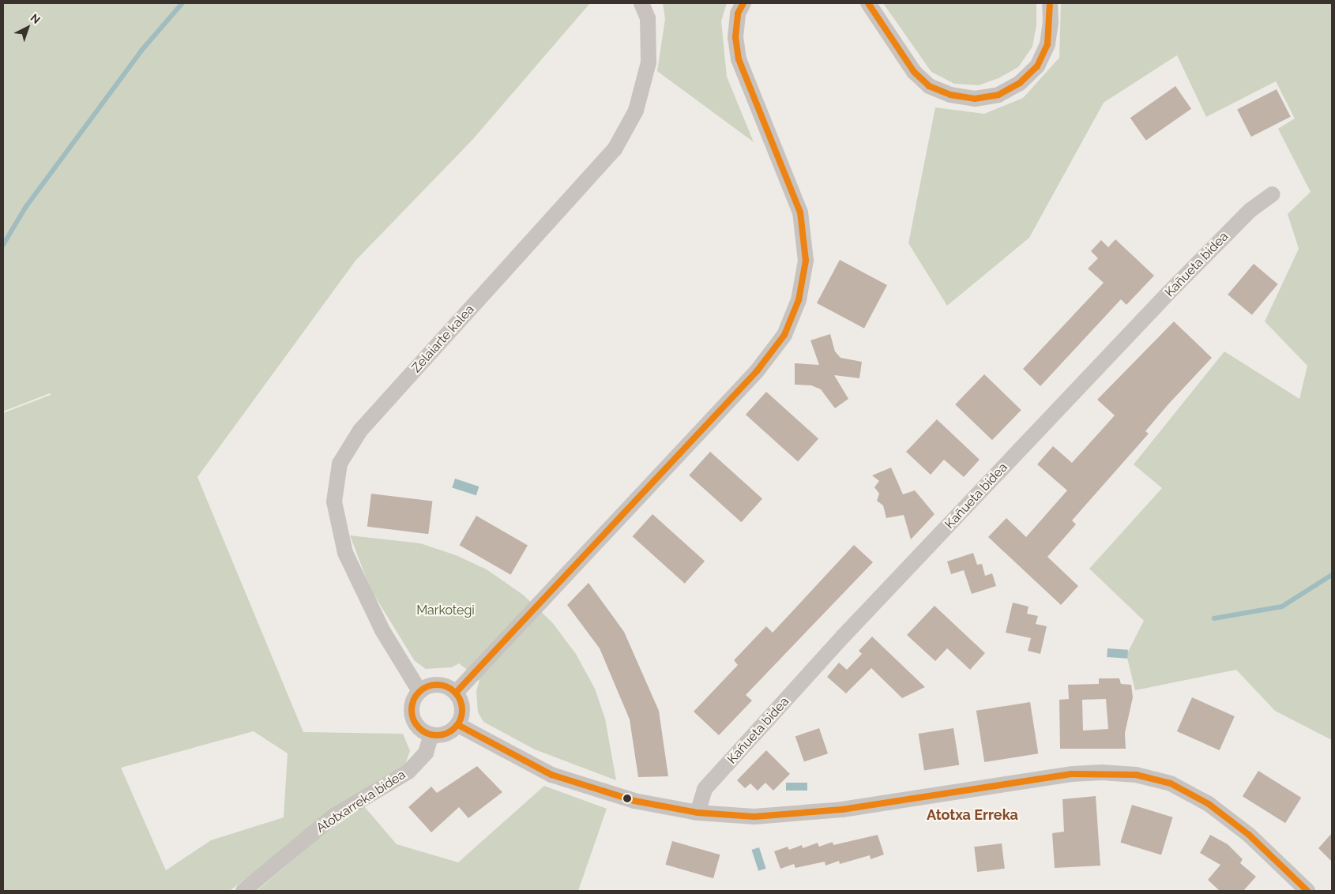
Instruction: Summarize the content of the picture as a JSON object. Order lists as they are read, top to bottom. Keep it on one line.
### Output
{"streets":{"street":["Kañueta bidea","Zelaiarte kalea","Atotxarreka bidea"]},"crossings":[["Zelaiarte kalea","Atotxarreka bidea"]],"districts":["Atotxa Erreka"],"parks":["Markotegi"],"north":"top right"}
